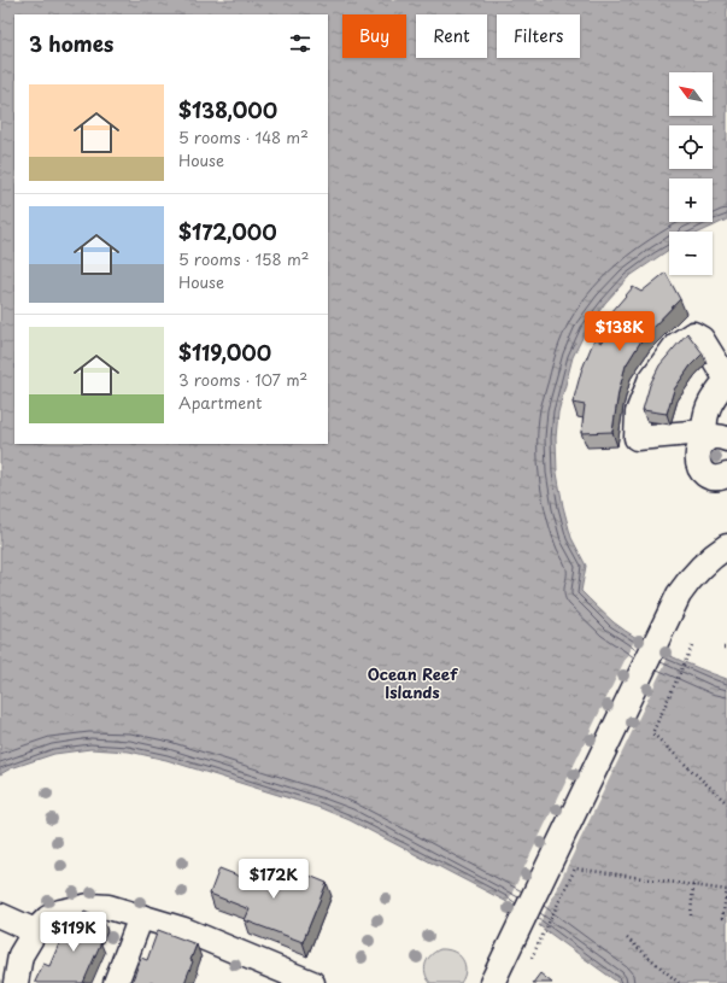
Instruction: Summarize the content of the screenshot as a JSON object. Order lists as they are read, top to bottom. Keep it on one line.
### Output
{"districts":["Ocean Reef Islands"],"north":"top left","page":{"chip":["Buy","Rent","Filters"],"heading":"3 homes","map_buttons":["+","−"],"list":[{"name":"$138,000","note":"5 rooms · 148 m² · House"},{"name":"$172,000","note":"5 rooms · 158 m² · House"},{"name":"$119,000","note":"3 rooms · 107 m² · Apartment"}],"price":["$138K","$172K","$119K"]}}
